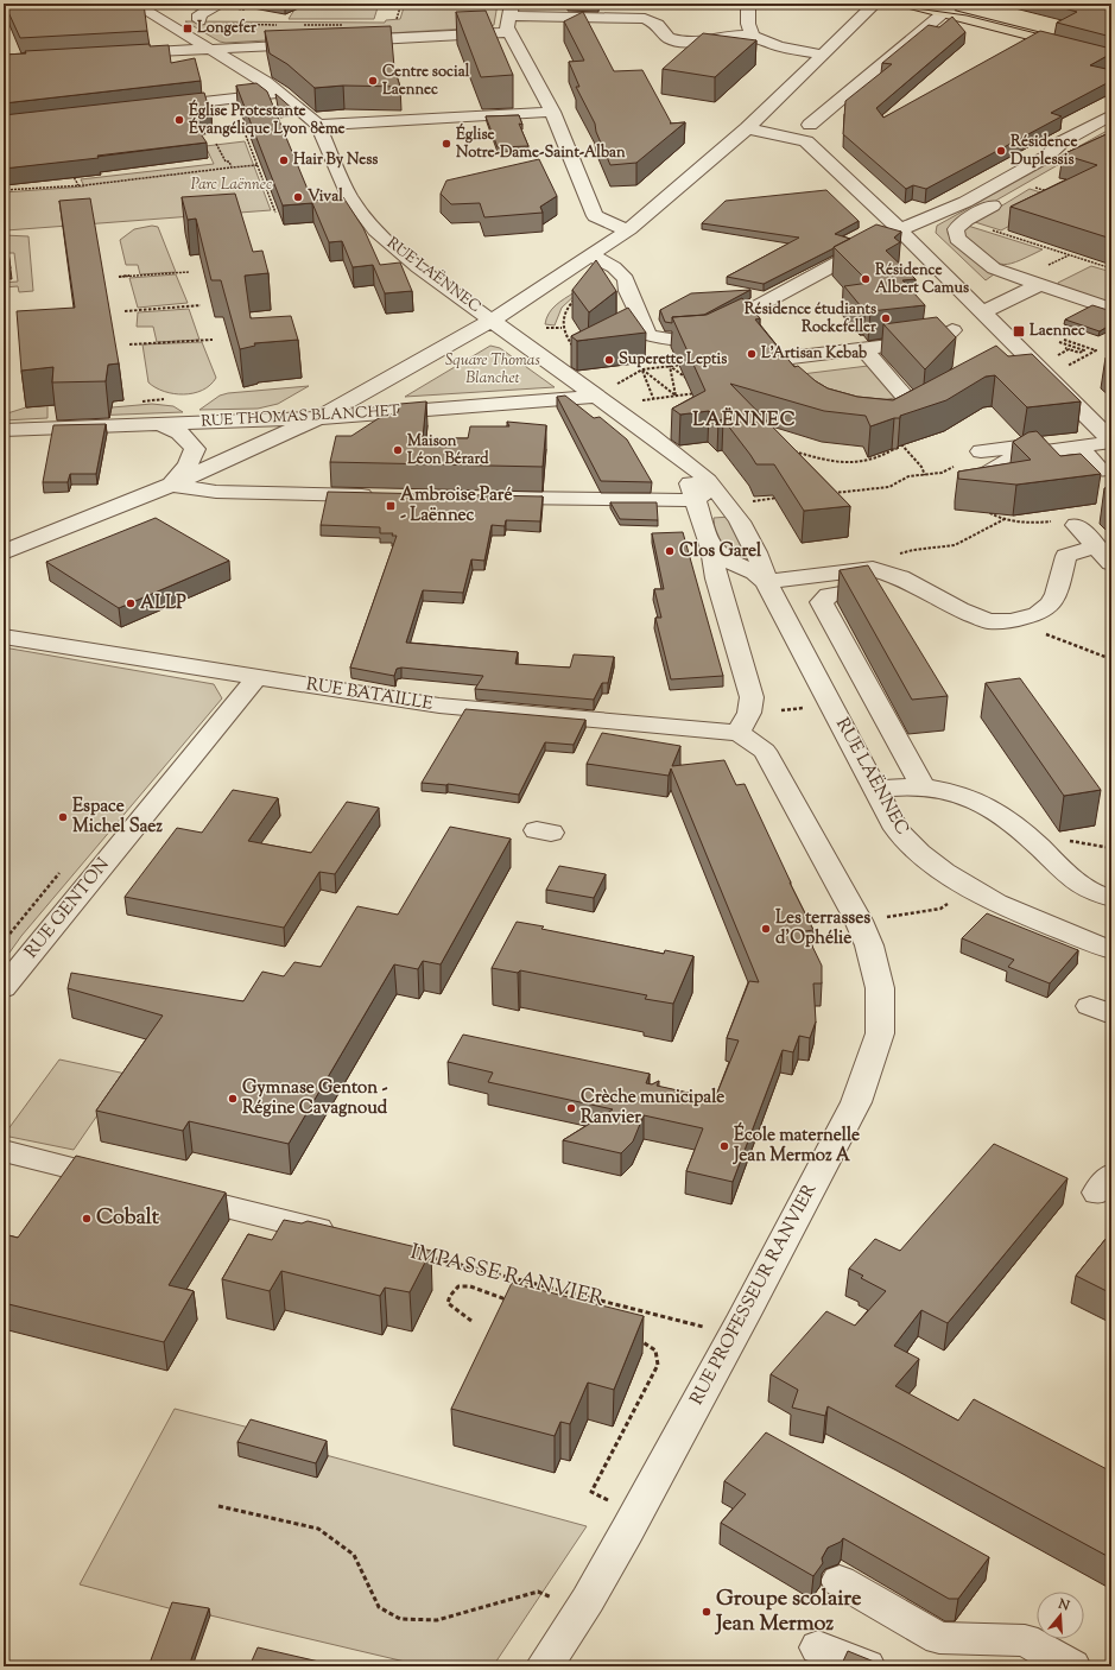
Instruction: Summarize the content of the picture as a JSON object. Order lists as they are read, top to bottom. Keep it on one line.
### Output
{"streets":{"street":["RUE LAËNNEC","RUE THOMAS BLANCHET","RUE BATAILLE","RUE GENTON","RUE PROFESSEUR RANVIER"],"path":["IMPASSE RANVIER"]},"crossings":[["RUE LAËNNEC","RUE THOMAS BLANCHET"],["RUE BATAILLE","RUE GENTON"],["RUE BATAILLE","RUE PROFESSEUR RANVIER"]],"districts":["LAËNNEC"],"parks":["Parc Laënnec","Square Thomas Blanchet"],"places":{"transit":["Longefer","Laennec","Ambroise Paré - Laënnec"],"other":["Centre social Laennec","Église Protestante Évangélique Lyon 8ème","Église Notre-Dame-Saint-Alban","Résidence Duplessis","Hair By Ness","Vival","Résidence Albert Camus","Résidence étudiants Rockefeller","L'Artisan Kebab","Superette Leptis","Maison Léon Bérard","Clos Garel","ALLP","Espace Michel Saez","Les terrasses d'Ophélie","Gymnase Genton - Régine Cavagnoud","Crèche municipale Ranvier","École maternelle Jean Mermoz A","Cobalt","Groupe scolaire Jean Mermoz"]},"north":"top"}
